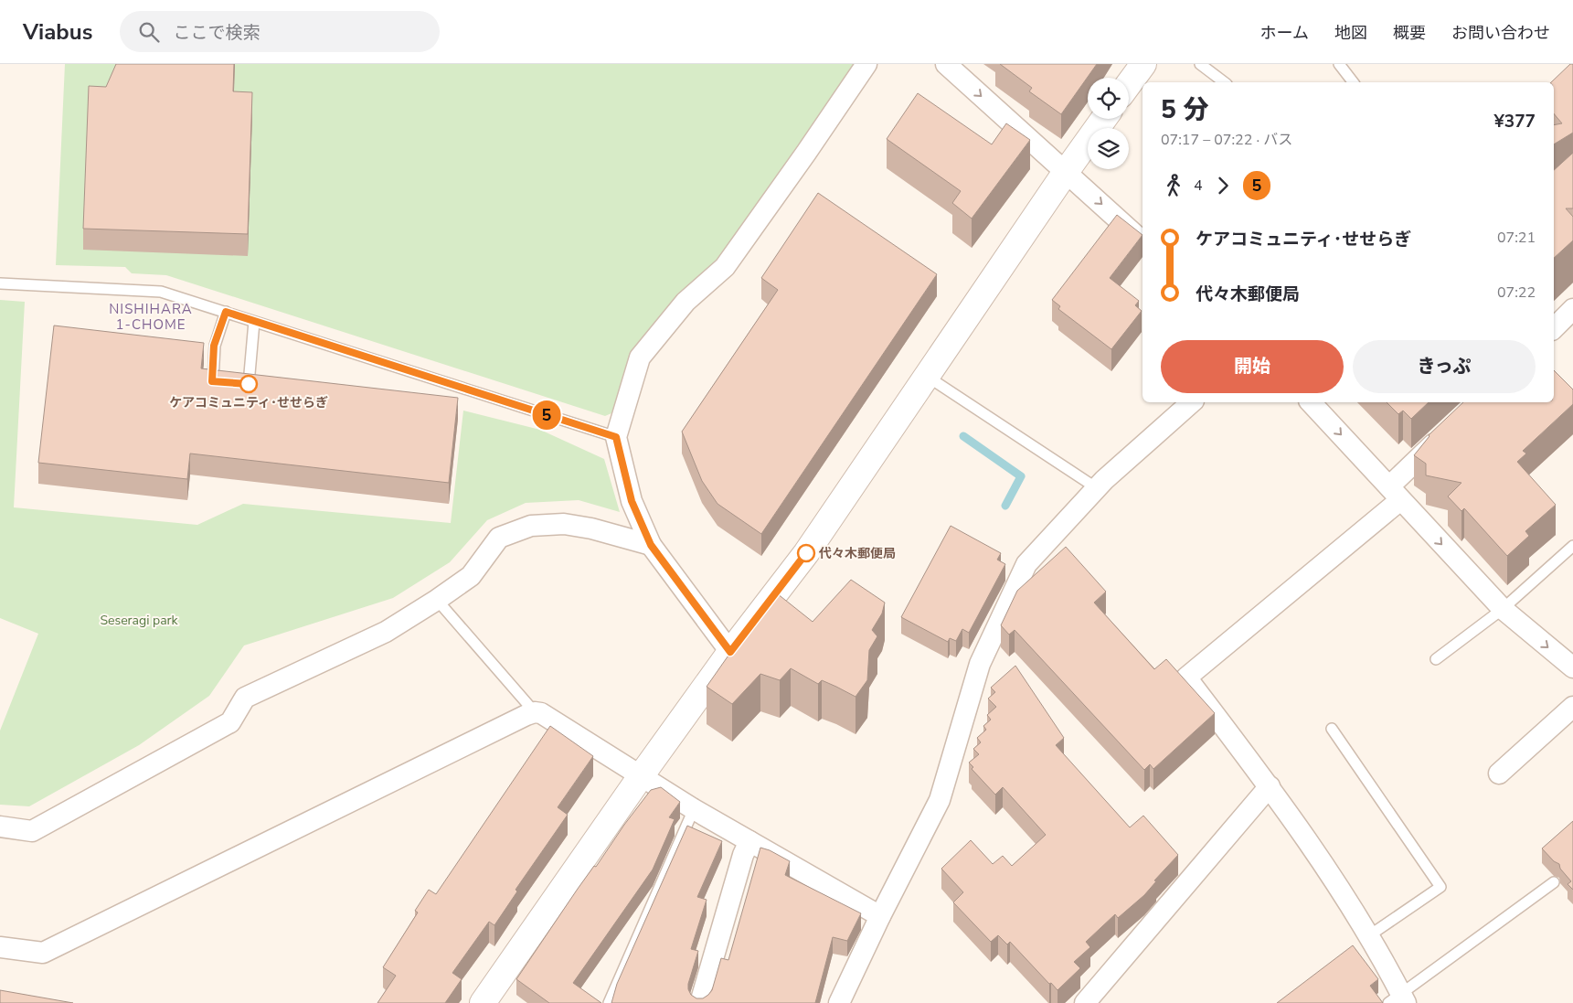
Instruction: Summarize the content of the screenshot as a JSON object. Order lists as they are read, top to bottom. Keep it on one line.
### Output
{"districts":["NISHIHARA 1-CHOME"],"parks":["Seseragi park"],"places":["ケアコミュニティ･せせらぎ","代々木郵便局"],"lines":["bus line 5"],"page":{"header":"Viabus","search":"ここで検索","nav":["ホーム","地図","概要","お問い合わせ"],"on_map":"5","heading":["5 分","07:17 – 07:22 · バス","¥377"],"legs":["4","5"],"list":[{"name":"ケアコミュニティ･せせらぎ","value":"07:21"},{"name":"代々木郵便局","value":"07:22"}],"buttons":["開始","きっぷ"]}}
